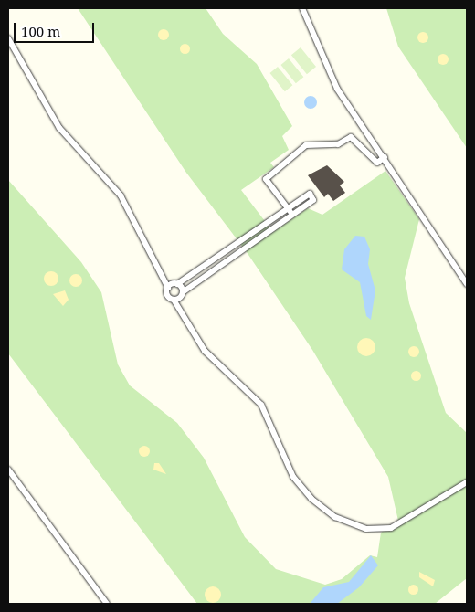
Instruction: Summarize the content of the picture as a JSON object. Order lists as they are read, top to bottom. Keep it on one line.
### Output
{"scale_bar":"100 m"}
